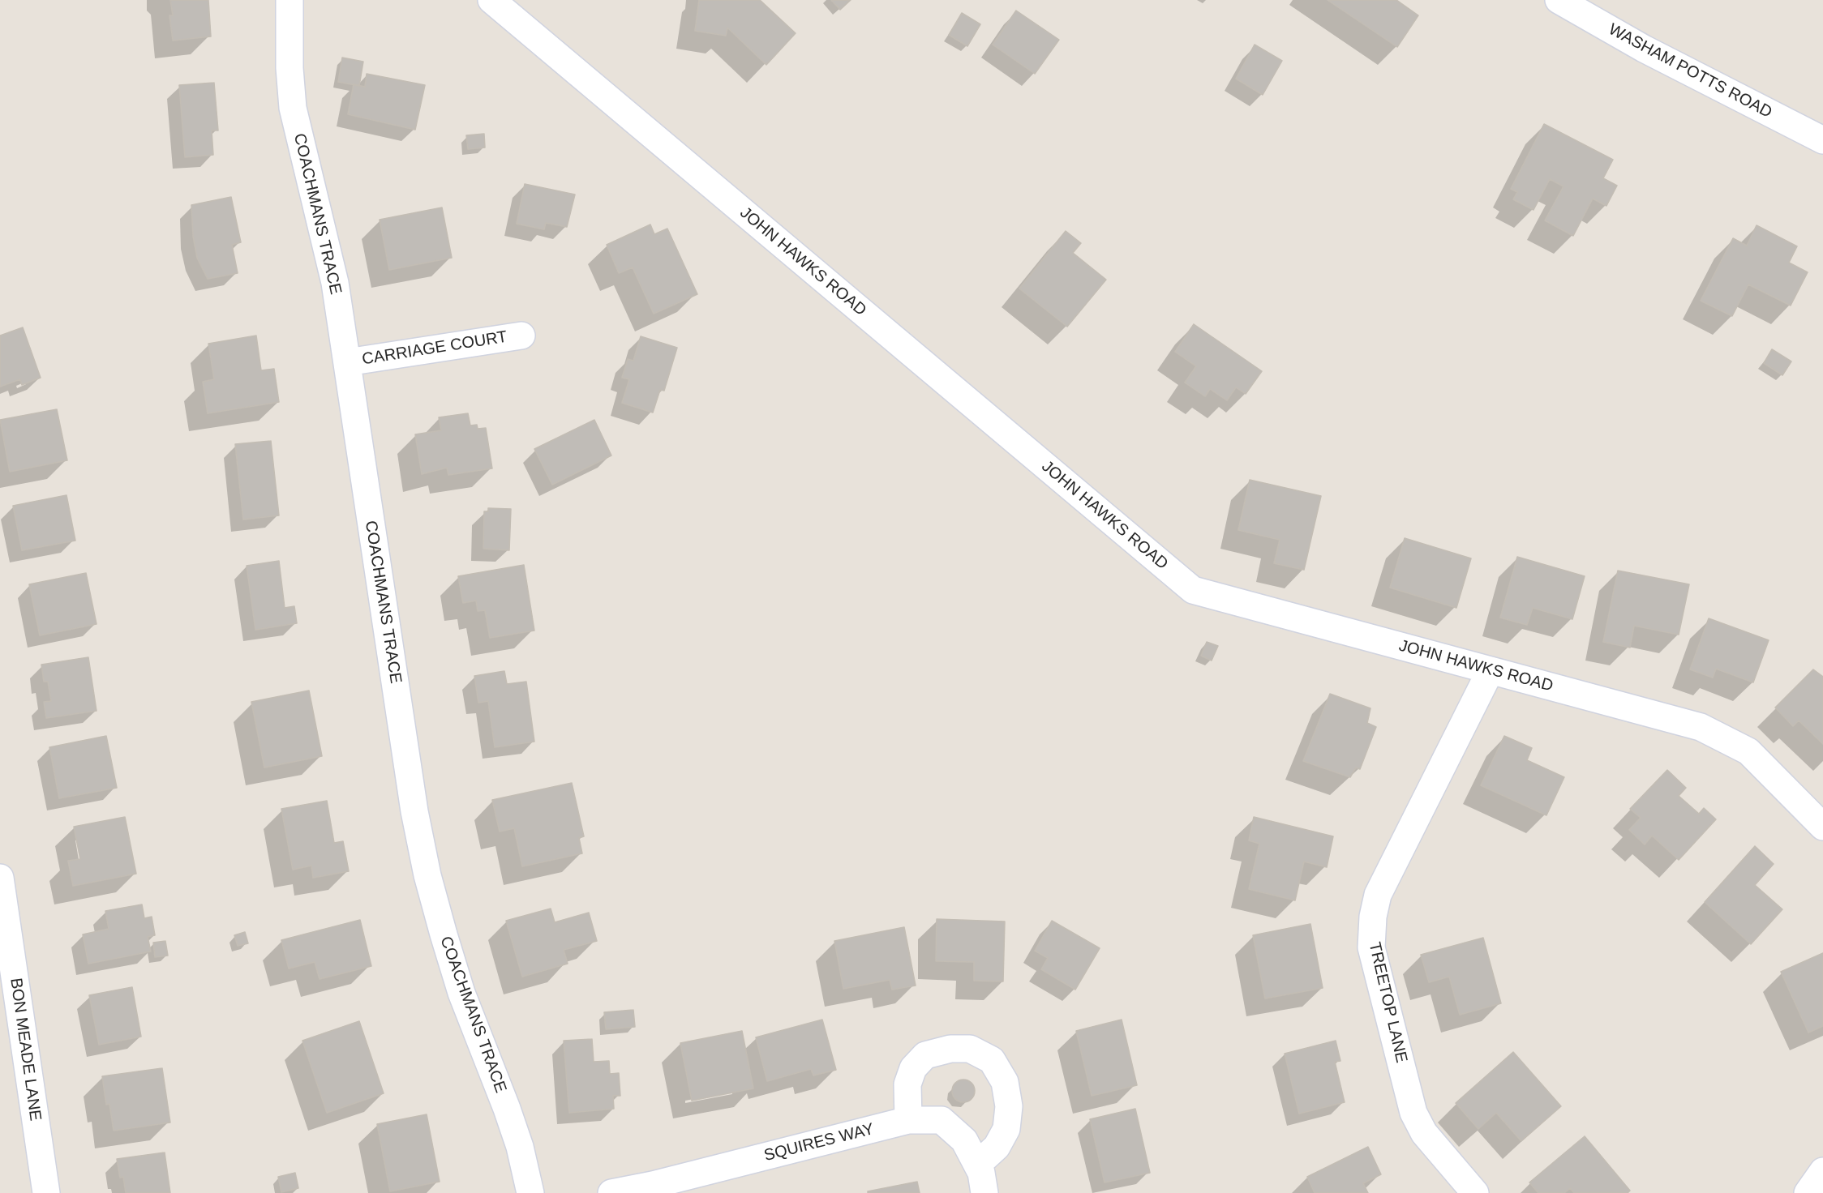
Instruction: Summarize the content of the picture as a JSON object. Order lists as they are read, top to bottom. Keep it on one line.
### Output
{"streets":{"street":["WASHAM POTTS ROAD","COACHMANS TRACE","JOHN HAWKS ROAD","CARRIAGE COURT","TREETOP LANE","BON MEADE LANE","SQUIRES WAY"]},"crossings":[["COACHMANS TRACE","CARRIAGE COURT"],["JOHN HAWKS ROAD","TREETOP LANE"]]}
